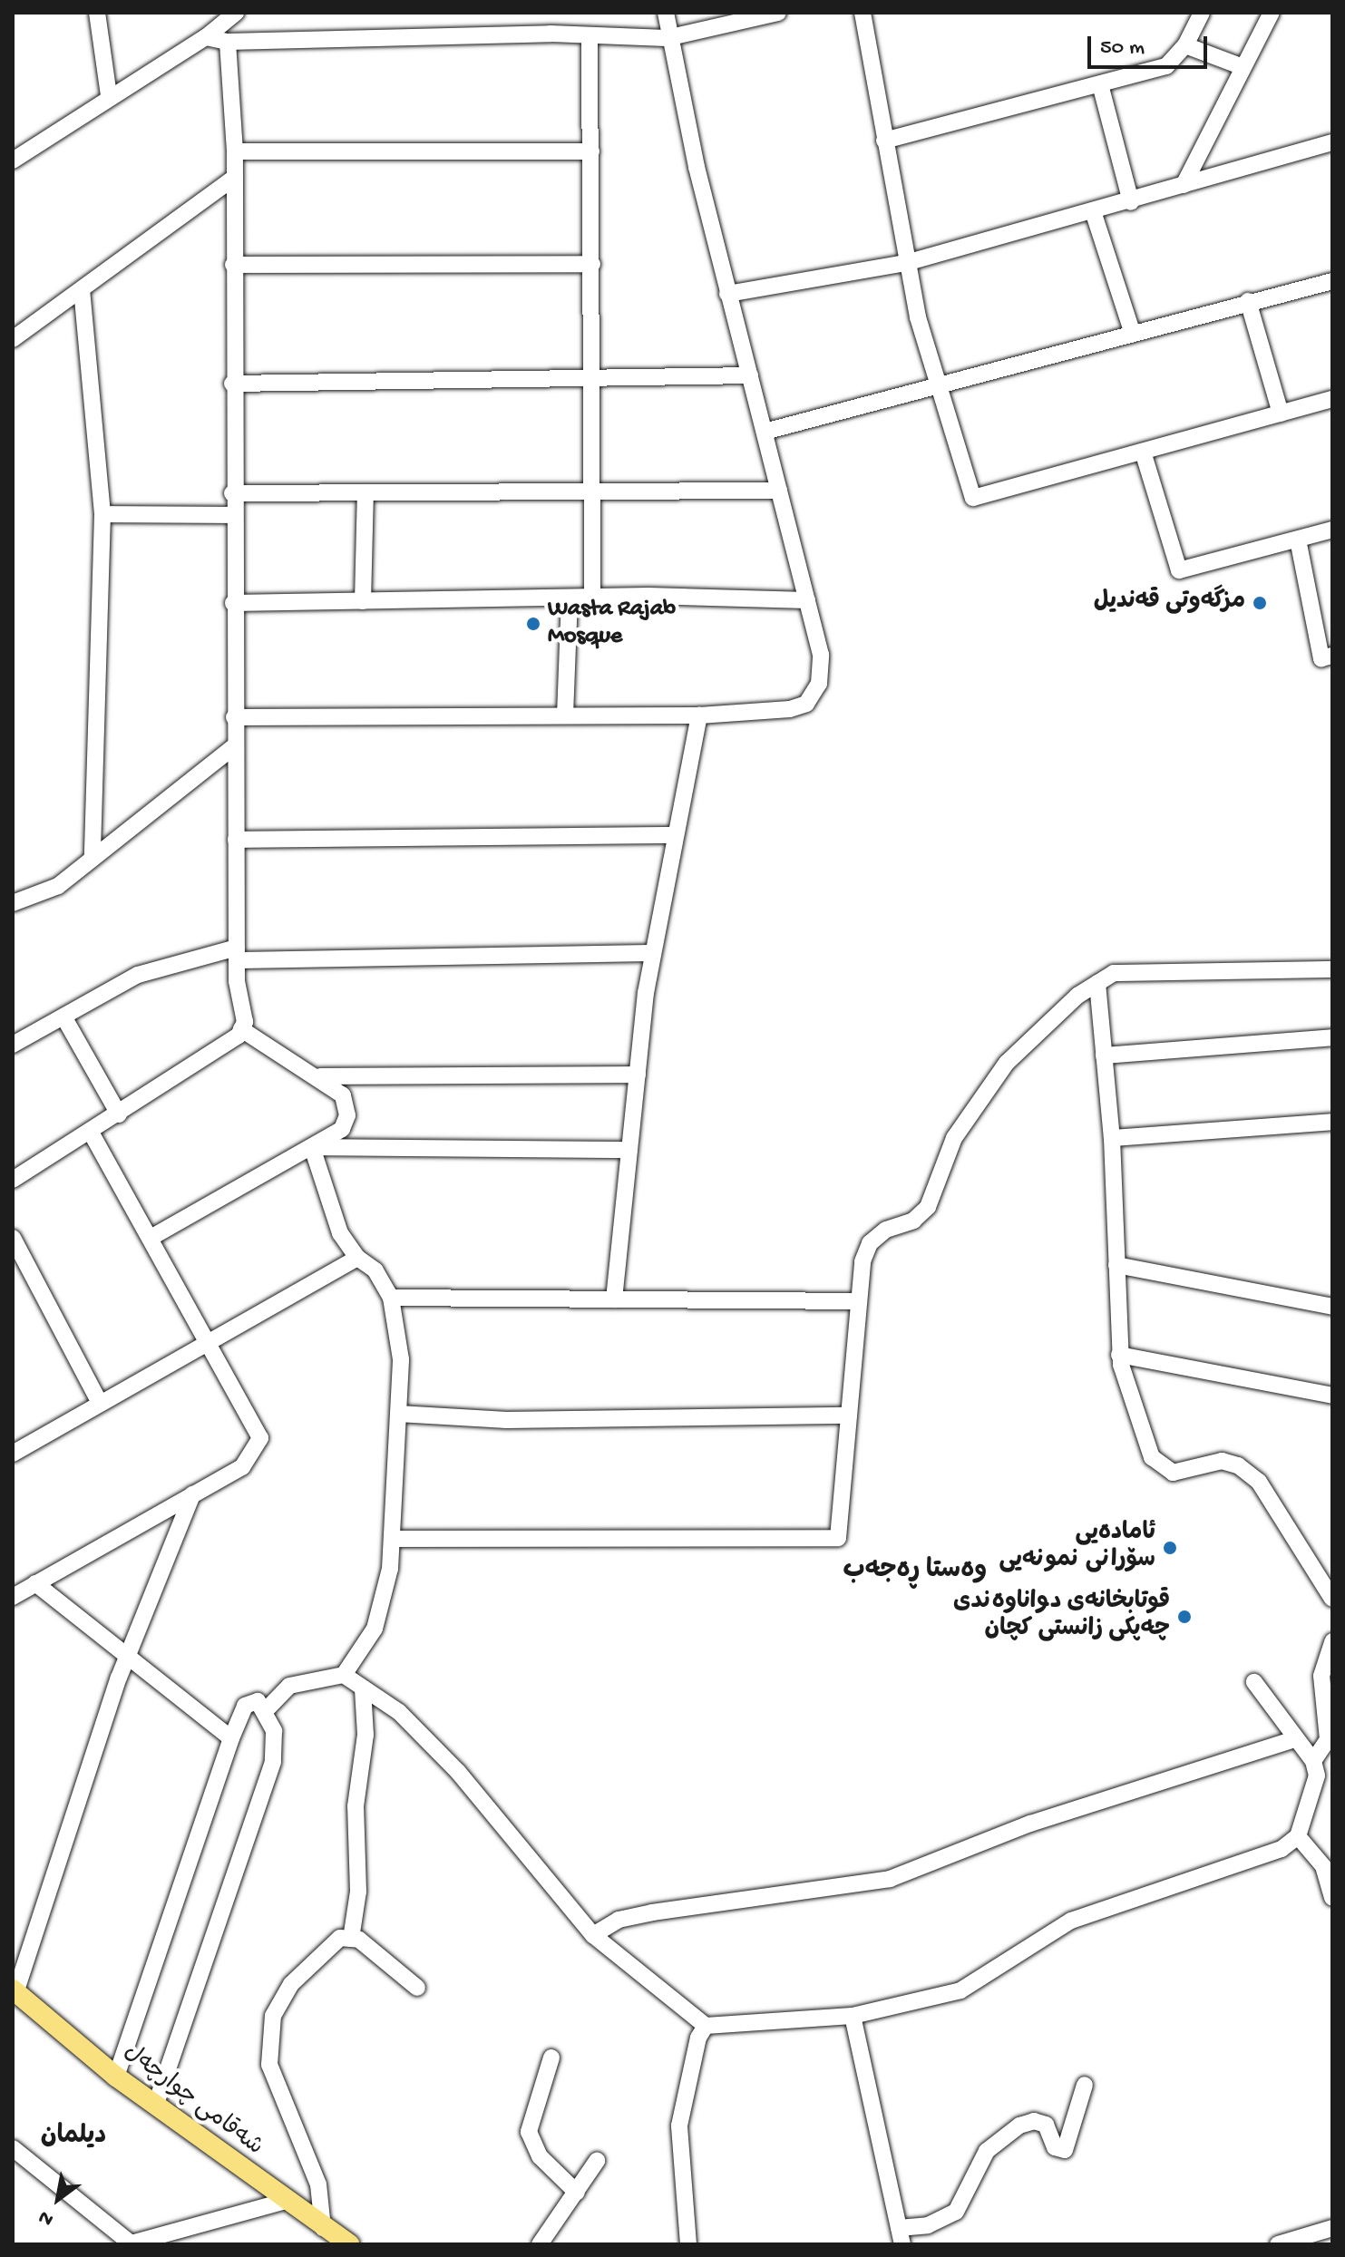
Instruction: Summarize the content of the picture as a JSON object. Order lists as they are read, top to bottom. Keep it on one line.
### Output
{"streets":{"main road":["شەقامی چوارچەل"]},"districts":["وەستا ڕەجەب","دیلمان"],"places":["مزگەوتی قەندیل","Wasta Rajab Mosque","ئامادەیی سۆرانی نمونەیی","قوتابخانەی دواناوەندی چەپکی زانستی کچان"],"scale_bar":"50 m","north":"bottom left"}
